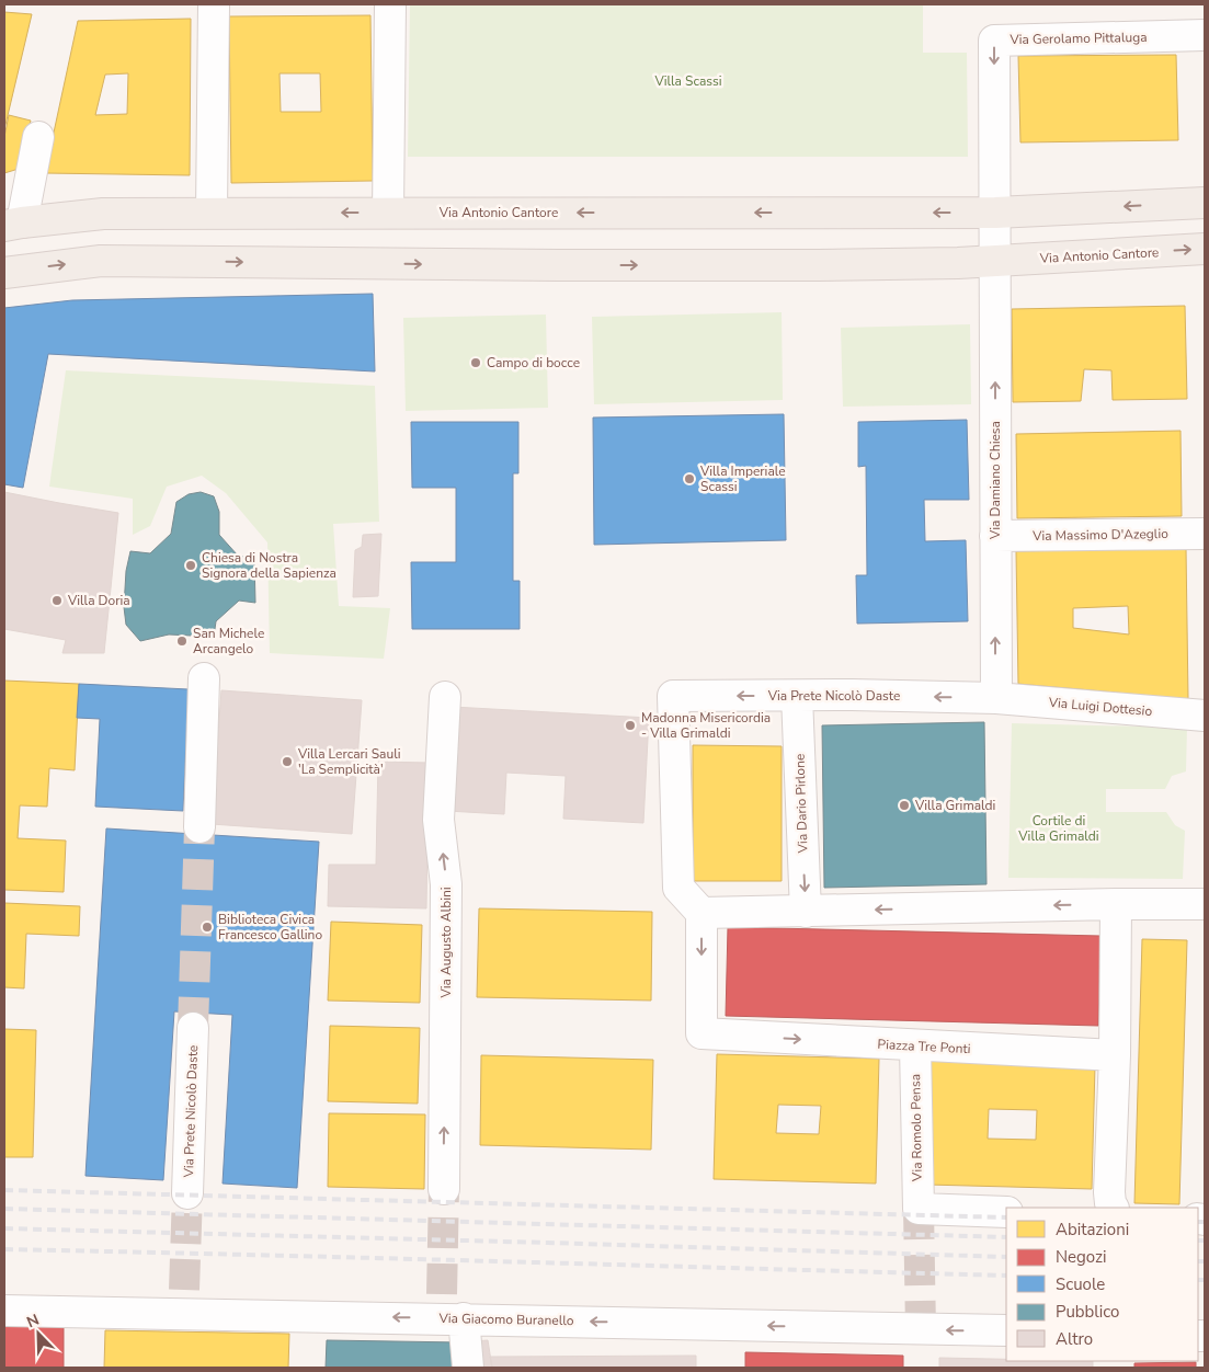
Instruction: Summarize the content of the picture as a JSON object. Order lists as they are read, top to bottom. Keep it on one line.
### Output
{"streets":{"main road":["Via Antonio Cantore"],"street":["Via Gerolamo Pittaluga","Via Damiano Chiesa","Via Massimo D'Azeglio","Via Prete Nicolò Daste","Via Luigi Dottesio","Via Dario Pirlone","Via Augusto Albini","Piazza Tre Ponti","Via Romolo Pensa","Via Giacomo Buranello"]},"crossings":[["Via Gerolamo Pittaluga","Via Antonio Cantore"],["Via Antonio Cantore","Via Damiano Chiesa"],["Via Damiano Chiesa","Via Massimo D'Azeglio"],["Via Damiano Chiesa","Via Prete Nicolò Daste"],["Via Damiano Chiesa","Via Luigi Dottesio"],["Via Prete Nicolò Daste","Via Luigi Dottesio"],["Via Prete Nicolò Daste","Via Dario Pirlone"],["Via Prete Nicolò Daste","Piazza Tre Ponti"],["Piazza Tre Ponti","Via Romolo Pensa"]],"one_way":["Via Damiano Chiesa","Via Dario Pirlone","Via Augusto Albini","Via Giacomo Buranello"],"parks":["Villa Scassi","Cortile di Villa Grimaldi"],"places":["Campo di bocce","Villa Imperiale Scassi","Chiesa di Nostra Signora della Sapienza","Villa Doria","San Michele Arcangelo","Madonna Misericordia - Villa Grimaldi","Villa Lercari Sauli 'La Semplicità'","Villa Grimaldi","Biblioteca Civica Francesco Gallino"],"legend":["Abitazioni","Negozi","Scuole","Pubblico","Altro"],"north":"top left"}
